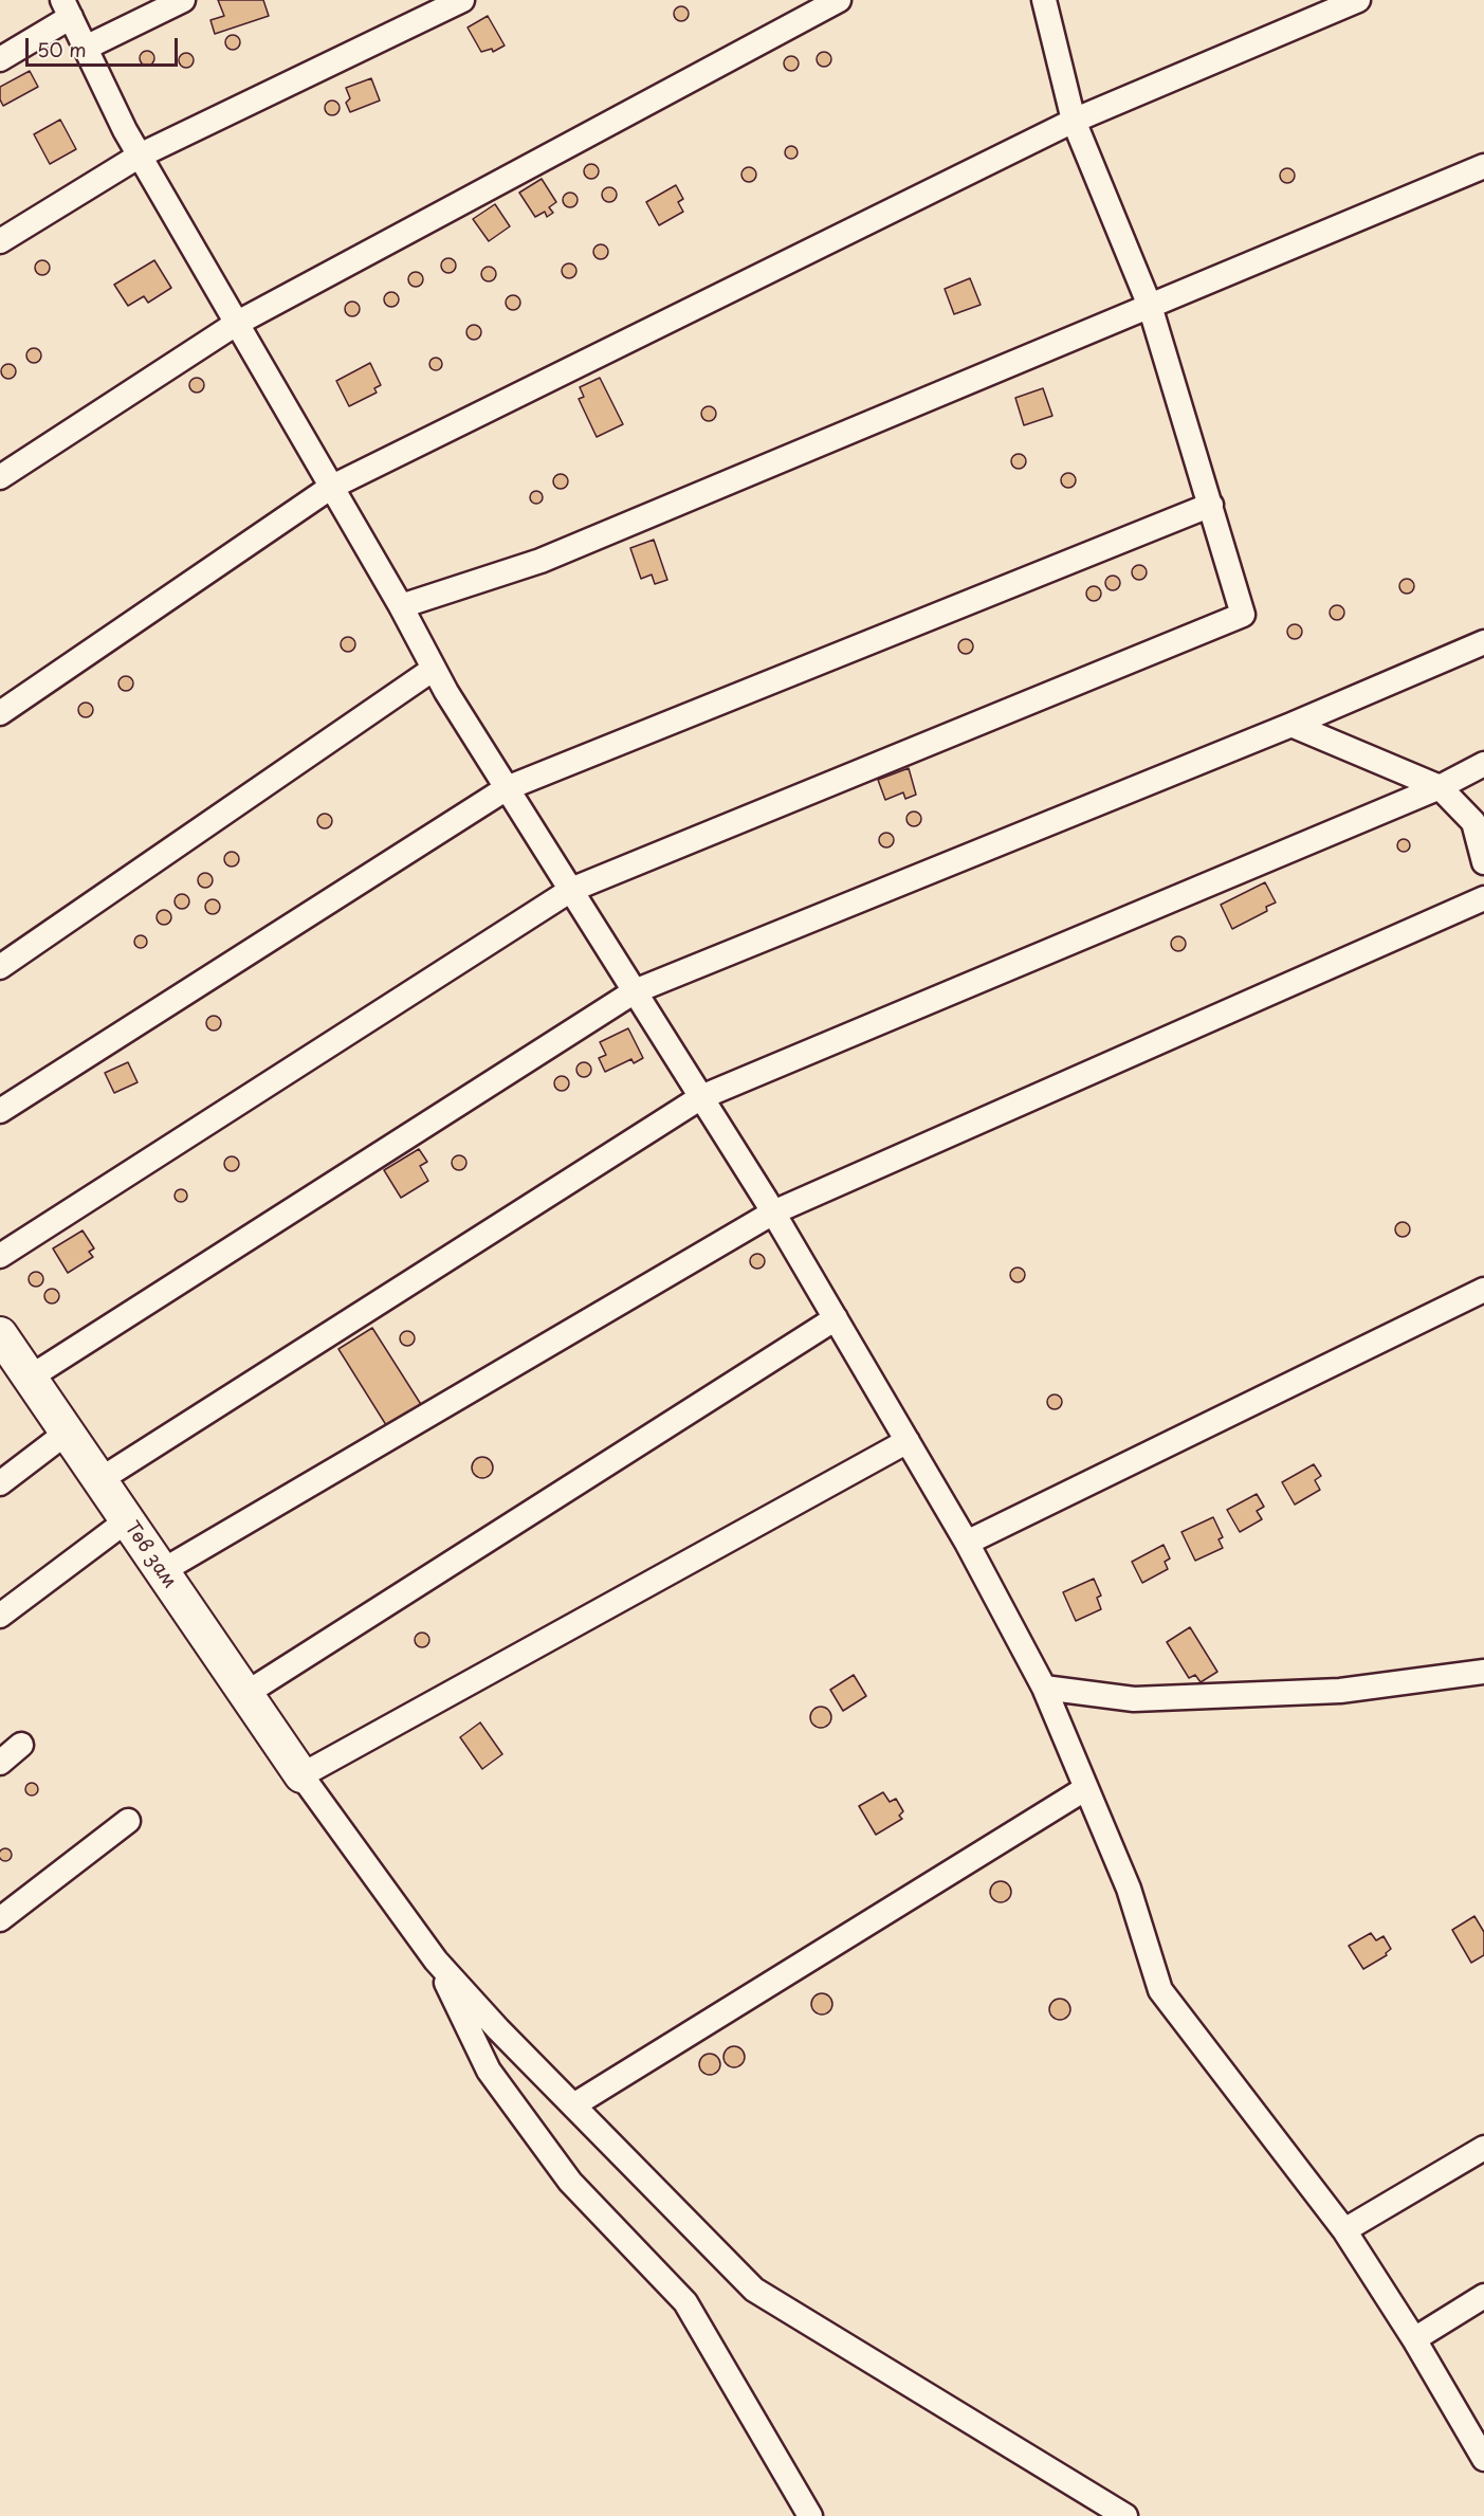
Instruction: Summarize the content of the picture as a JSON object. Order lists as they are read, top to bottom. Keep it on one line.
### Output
{"streets":{"street":["Төв зам"]},"scale_bar":"50 m"}
